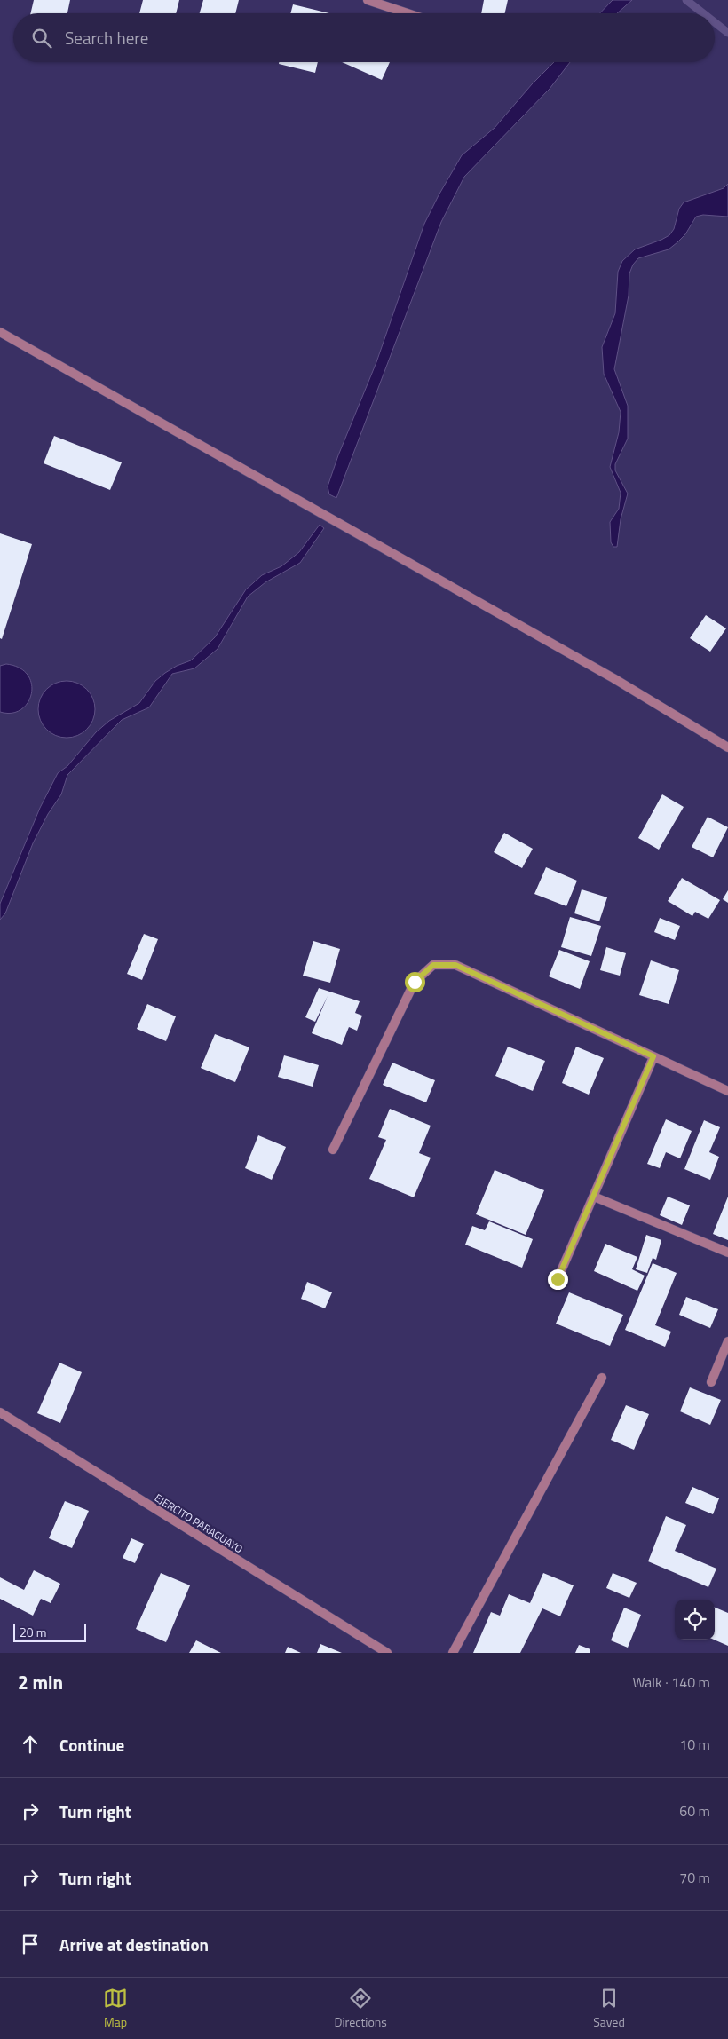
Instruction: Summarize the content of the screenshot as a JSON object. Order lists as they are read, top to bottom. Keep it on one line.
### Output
{"streets":{"street":["EJERCITO PARAGUAYO"]},"scale_bar":"20 m","page":{"search":"Search here","scale":"20 m","heading":["2 min","Walk · 140 m"],"list":[["Continue","10 m"],["Turn right","60 m"],["Turn right","70 m"],"Arrive at destination"],"nav":["Map","Directions","Saved"]}}
